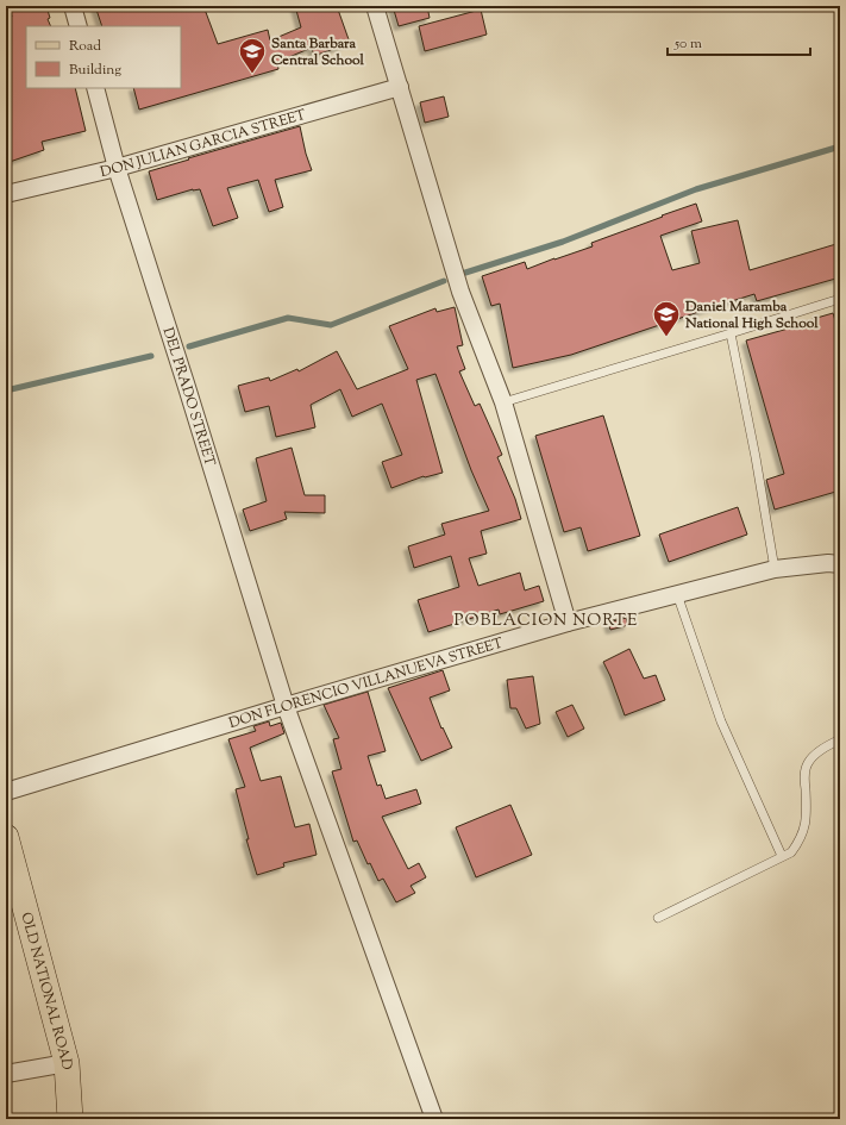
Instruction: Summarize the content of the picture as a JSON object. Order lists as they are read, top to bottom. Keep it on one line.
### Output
{"streets":{"main road":["OLD NATIONAL ROAD"],"street":["DON JULIAN GARCIA STREET","DEL PRADO STREET","DON FLORENCIO VILLANUEVA STREET"]},"crossings":[["DON JULIAN GARCIA STREET","DEL PRADO STREET"],["DEL PRADO STREET","DON FLORENCIO VILLANUEVA STREET"]],"districts":["POBLACION NORTE"],"places":{"school or university":["Santa Barbara Central School","Daniel Maramba National High School"]},"legend":["Road","Building"],"scale_bar":"50 m"}
